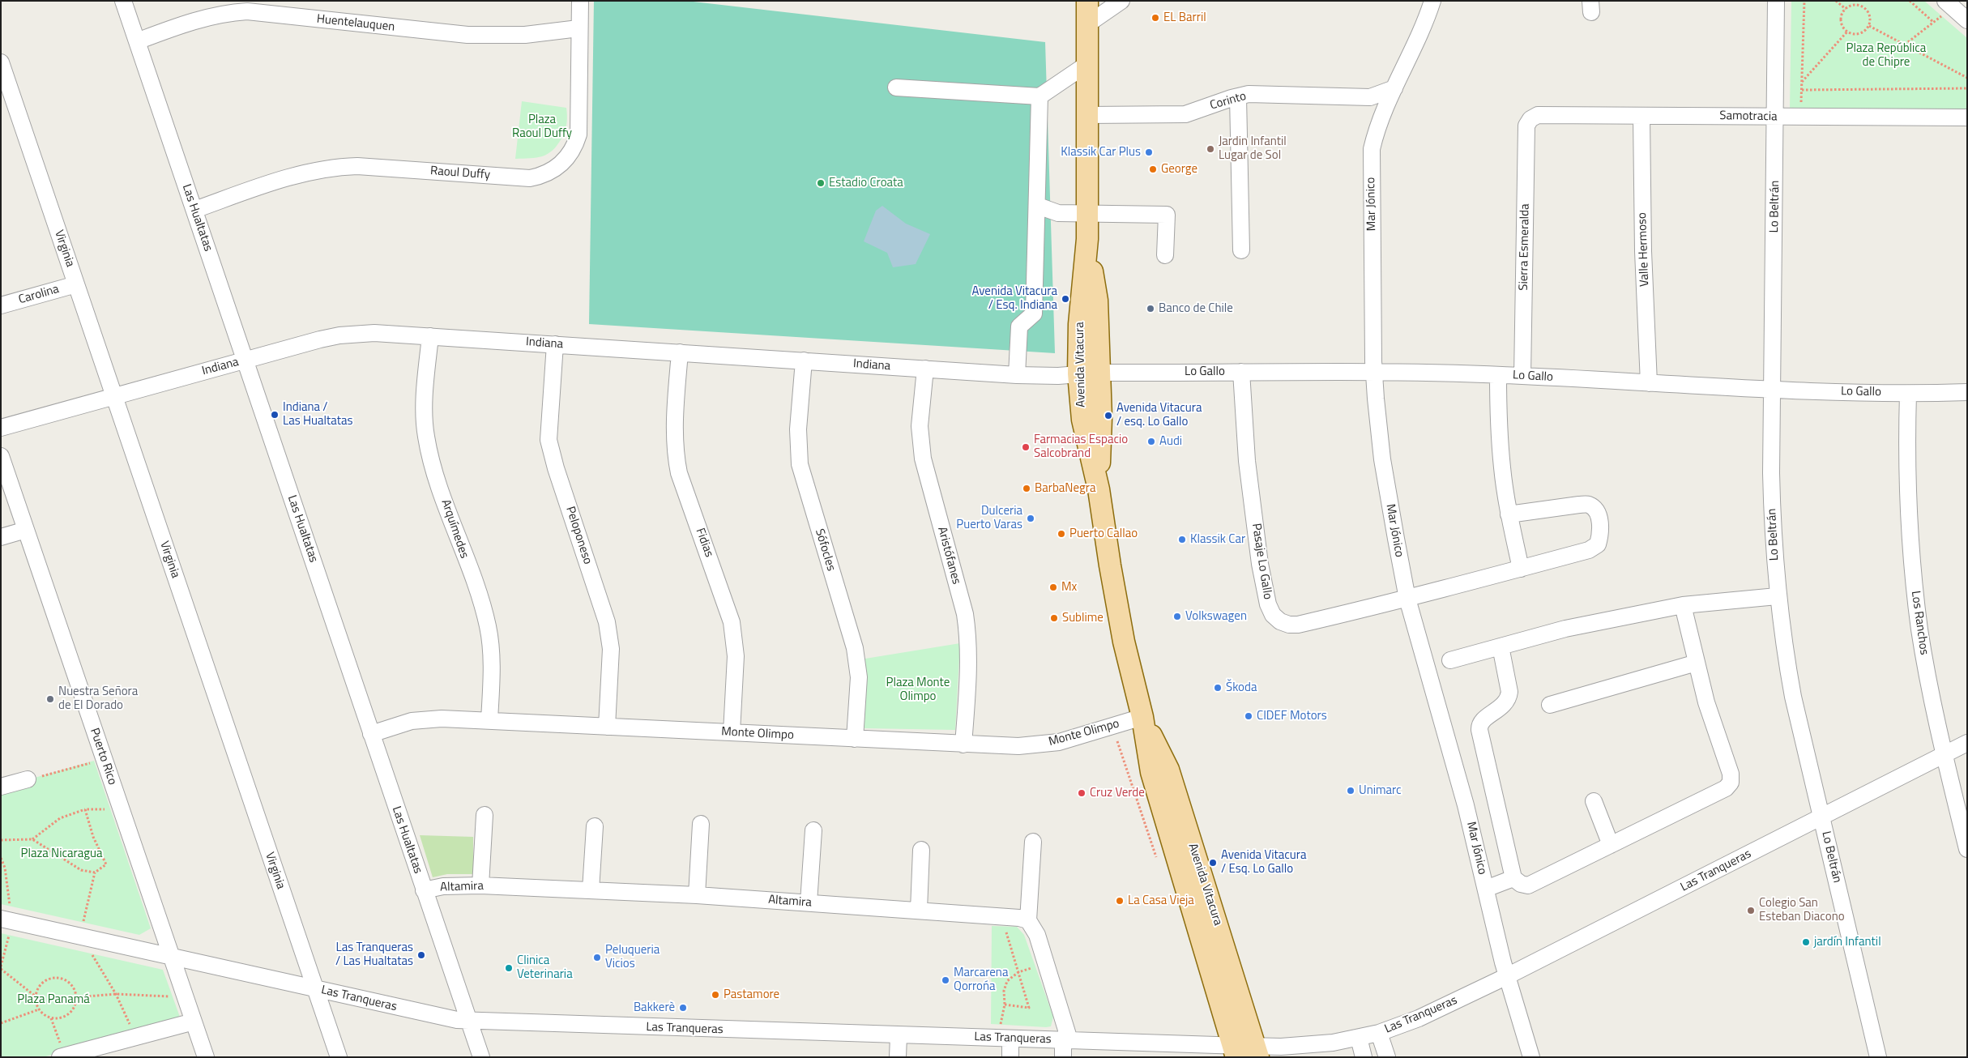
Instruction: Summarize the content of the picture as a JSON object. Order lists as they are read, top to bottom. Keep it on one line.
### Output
{"streets":{"main road":["Avenida Vitacura"],"street":["Huentelauquen","Corinto","Samotracia","Raoul Duffy","Mar Jónico","Lo Beltrán","Las Hualtatas","Sierra Esmeralda","Virginia","Valle Hermoso","Carolina","Indiana","Lo Gallo","Arquímedes","Peloponeso","Fidias","Sófocles","Aristófanes","Pasaje Lo Gallo","Los Ranchos","Monte Olimpo","Puerto Rico","Las Tranqueras","Altamira"]},"crossings":[["Huentelauquen","Raoul Duffy"],["Huentelauquen","Las Hualtatas"],["Corinto","Mar Jónico"],["Corinto","Avenida Vitacura"],["Samotracia","Lo Beltrán"],["Samotracia","Sierra Esmeralda"],["Samotracia","Valle Hermoso"],["Raoul Duffy","Las Hualtatas"],["Mar Jónico","Lo Gallo"],["Mar Jónico","Pasaje Lo Gallo"],["Mar Jónico","Las Tranqueras"],["Lo Beltrán","Lo Gallo"],["Lo Beltrán","Las Tranqueras"],["Las Hualtatas","Indiana"],["Las Hualtatas","Monte Olimpo"],["Las Hualtatas","Las Tranqueras"],["Las Hualtatas","Altamira"],["Sierra Esmeralda","Lo Gallo"],["Virginia","Carolina"],["Virginia","Indiana"],["Virginia","Las Tranqueras"],["Valle Hermoso","Lo Gallo"],["Indiana","Avenida Vitacura"],["Indiana","Lo Gallo"],["Indiana","Arquímedes"],["Indiana","Peloponeso"],["Indiana","Fidias"],["Indiana","Sófocles"],["Indiana","Aristófanes"],["Avenida Vitacura","Lo Gallo"],["Avenida Vitacura","Monte Olimpo"],["Avenida Vitacura","Las Tranqueras"],["Lo Gallo","Pasaje Lo Gallo"],["Lo Gallo","Los Ranchos"],["Arquímedes","Monte Olimpo"],["Peloponeso","Monte Olimpo"],["Fidias","Monte Olimpo"],["Sófocles","Monte Olimpo"],["Aristófanes","Monte Olimpo"],["Los Ranchos","Las Tranqueras"],["Puerto Rico","Las Tranqueras"]],"parks":["Plaza República de Chipre","Plaza Raoul Duffy","Plaza Monte Olimpo","Plaza Nicaragua","Plaza Panamá"],"places":["EL Barril","Jardin Infantil Lugar de Sol","Klassik Car Plus","George","Estadio Croata","Avenida Vitacura / Esq. Indiana","Banco de Chile","Indiana / Las Hualtatas","Avenida Vitacura / esq. Lo Gallo","Audi","Farmacias Espacio Salcobrand","BarbaNegra","Dulceria Puerto Varas","Puerto Callao","Klassik Car","Mx","Volkswagen","Sublime","Škoda","Nuestra Señora de El Dorado","CIDEF Motors","Unimarc","Cruz Verde","Avenida Vitacura / Esq. Lo Gallo","La Casa Vieja","Colegio San Esteban Diacono","jardín Infantil","Las Tranqueras / Las Hualtatas","Peluqueria Vicios","Clinica Veterinaria","Marcarena Qorrońa","Pastamore","Bakkerè"]}
